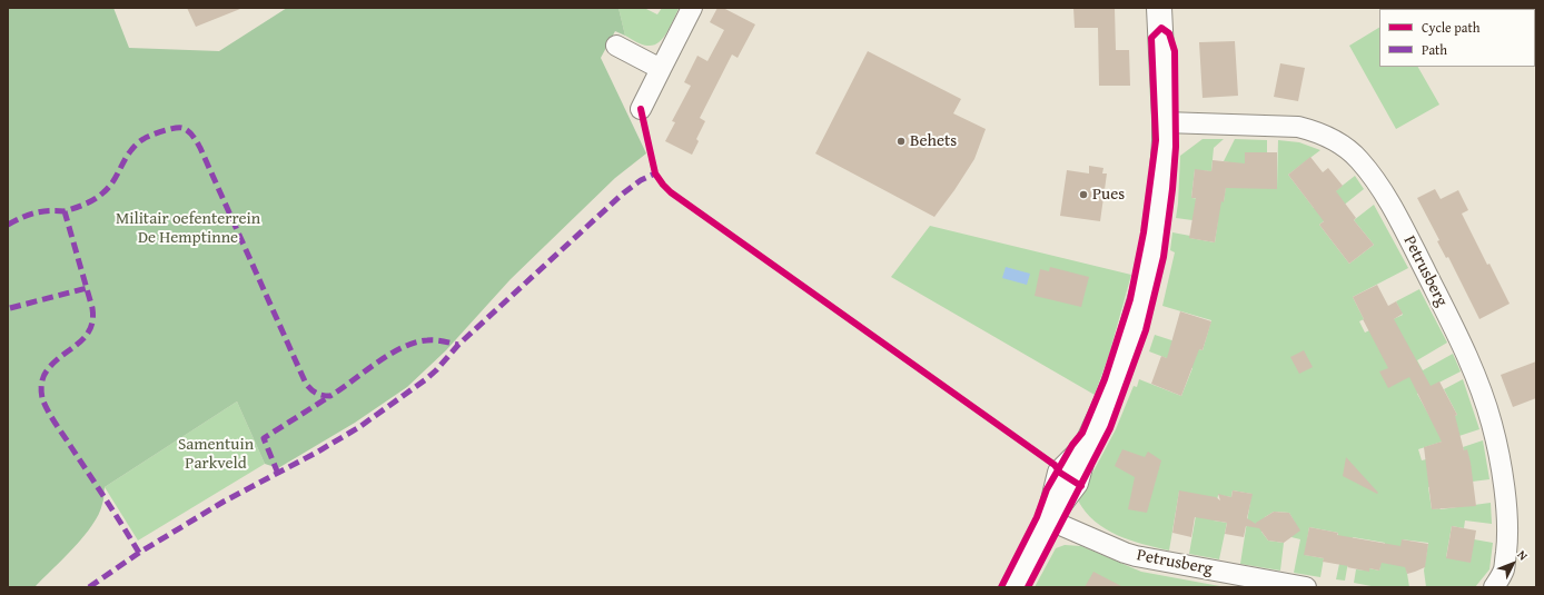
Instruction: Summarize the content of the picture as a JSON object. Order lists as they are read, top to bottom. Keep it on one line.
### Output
{"streets":{"street":["Petrusberg"]},"parks":["Militair oefenterrein De Hemptinne","Samentuin Parkveld"],"places":["Behets","Pues"],"legend":["Cycle path","Path"],"north":"top right"}
